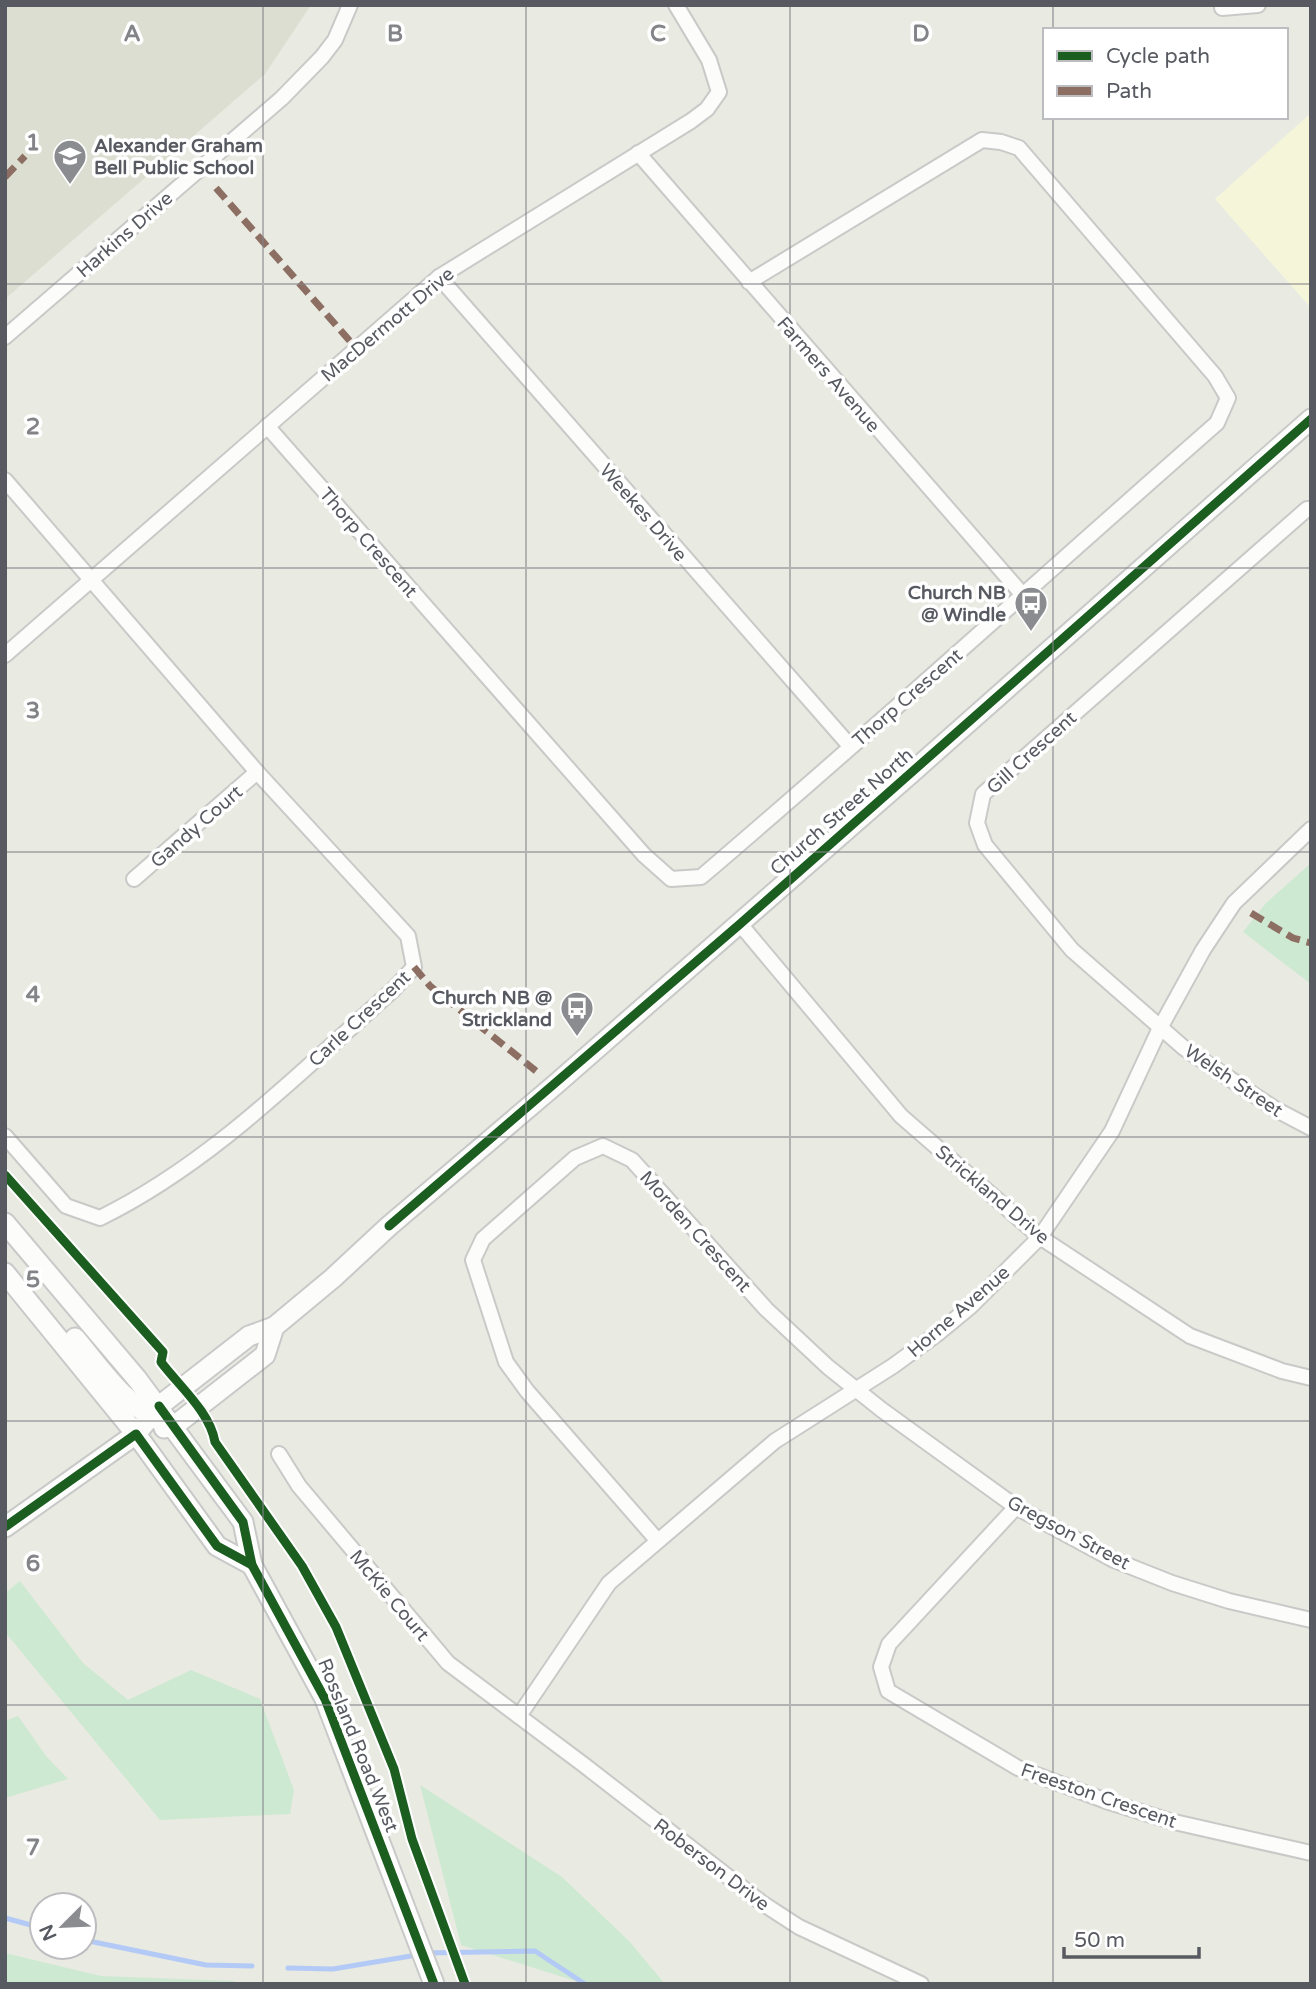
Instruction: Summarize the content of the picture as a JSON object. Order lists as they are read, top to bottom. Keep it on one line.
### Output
{"streets":{"street":["Harkins Drive","MacDermott Drive","Farmers Avenue","Weekes Drive","Thorp Crescent","Gill Crescent","Church Street North","Gandy Court","Carle Crescent","Welsh Street","Strickland Drive","Morden Crescent","Horne Avenue","Gregson Street","McKie Court","Rossland Road West","Freeston Crescent","Roberson Drive"]},"crossings":[["MacDermott Drive","Farmers Avenue"],["MacDermott Drive","Weekes Drive"],["MacDermott Drive","Thorp Crescent"],["MacDermott Drive","Carle Crescent"],["Farmers Avenue","Thorp Crescent"],["Weekes Drive","Thorp Crescent"],["Gill Crescent","Welsh Street"],["Gill Crescent","Horne Avenue"],["Church Street North","Strickland Drive"],["Church Street North","Rossland Road West"],["Gandy Court","Carle Crescent"],["Welsh Street","Horne Avenue"],["Strickland Drive","Horne Avenue"],["Morden Crescent","Horne Avenue"],["Morden Crescent","Gregson Street"],["Horne Avenue","Gregson Street"],["Horne Avenue","McKie Court"],["Horne Avenue","Roberson Drive"],["Gregson Street","Freeston Crescent"],["McKie Court","Roberson Drive"]],"places":{"school or university":["Alexander Graham Bell Public School"],"bus stop":["Church NB @ Windle","Church NB @ Strickland"]},"legend":["Cycle path","Path"],"scale_bar":"50 m","north":"bottom left","grid":{"columns":["A","B","C","D"],"rows":["1","2","3","4","5","6","7"]}}
